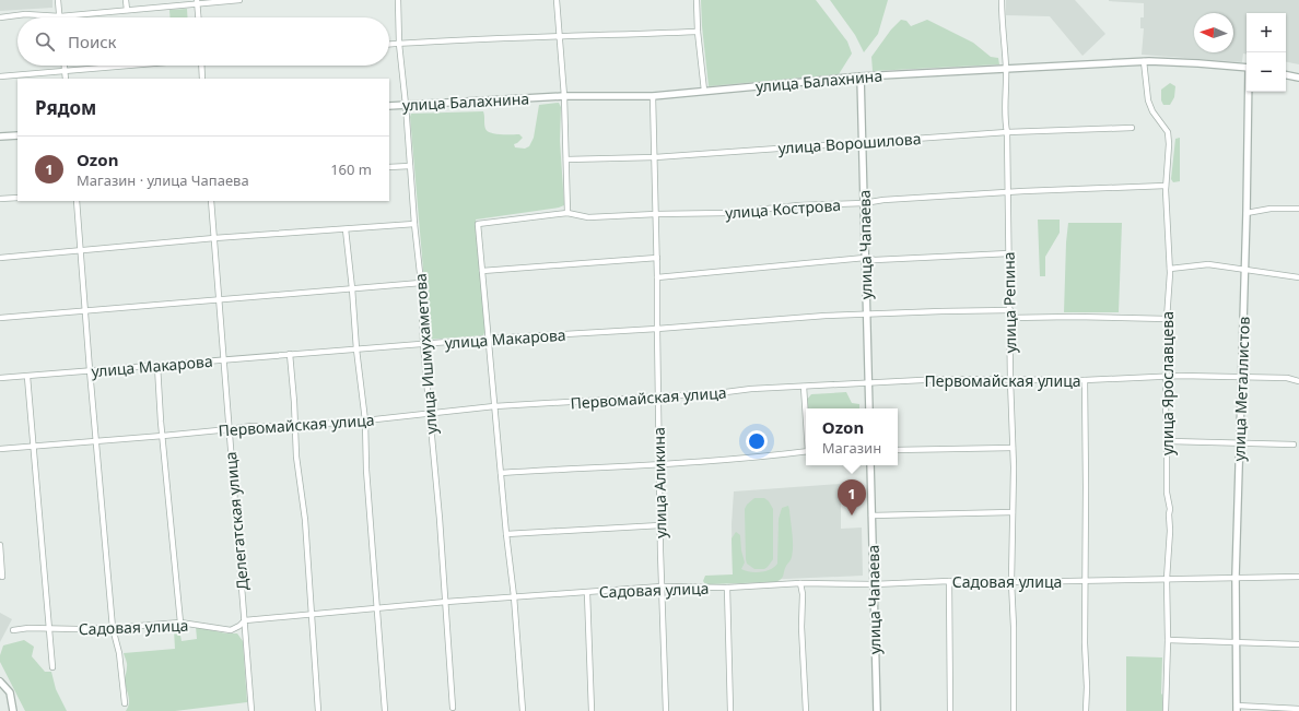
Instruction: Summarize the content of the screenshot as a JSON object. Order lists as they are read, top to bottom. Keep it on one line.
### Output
{"streets":{"street":["улица Балахнина","улица Ворошилова","улица Кострова","улица Чапаева","улица Репина","улица Макарова","улица Ишмухаметова","Первомайская улица","улица Ярославцева","улица Металлистов","улица Аликина","Делегатская улица","Садовая улица"]},"crossings":[["улица Балахнина","улица Чапаева"],["улица Балахнина","улица Репина"],["улица Балахнина","улица Ишмухаметова"],["улица Балахнина","улица Ярославцева"],["улица Балахнина","улица Аликина"],["улица Ворошилова","улица Чапаева"],["улица Ворошилова","улица Репина"],["улица Ворошилова","улица Аликина"],["улица Кострова","улица Чапаева"],["улица Кострова","улица Репина"],["улица Кострова","улица Ярославцева"],["улица Кострова","улица Аликина"],["улица Чапаева","улица Макарова"],["улица Чапаева","Первомайская улица"],["улица Чапаева","Садовая улица"],["улица Репина","улица Макарова"],["улица Репина","Первомайская улица"],["улица Репина","Садовая улица"],["улица Макарова","улица Ишмухаметова"],["улица Макарова","улица Аликина"],["улица Макарова","Делегатская улица"],["улица Ишмухаметова","Первомайская улица"],["улица Ишмухаметова","Садовая улица"],["Первомайская улица","улица Ярославцева"],["Первомайская улица","улица Металлистов"],["Первомайская улица","улица Аликина"],["Первомайская улица","Делегатская улица"],["улица Ярославцева","Садовая улица"],["улица Металлистов","Садовая улица"],["улица Аликина","Садовая улица"],["Делегатская улица","Садовая улица"]],"north":"left","page":{"map_buttons":["+","−"],"search":"Поиск","heading":"Рядом","list":[{"mark":"1","name":"Ozon","note":"Магазин · улица Чапаева","value":"160 m"}],"popup":["Ozon","Магазин"],"pins":"1"}}
